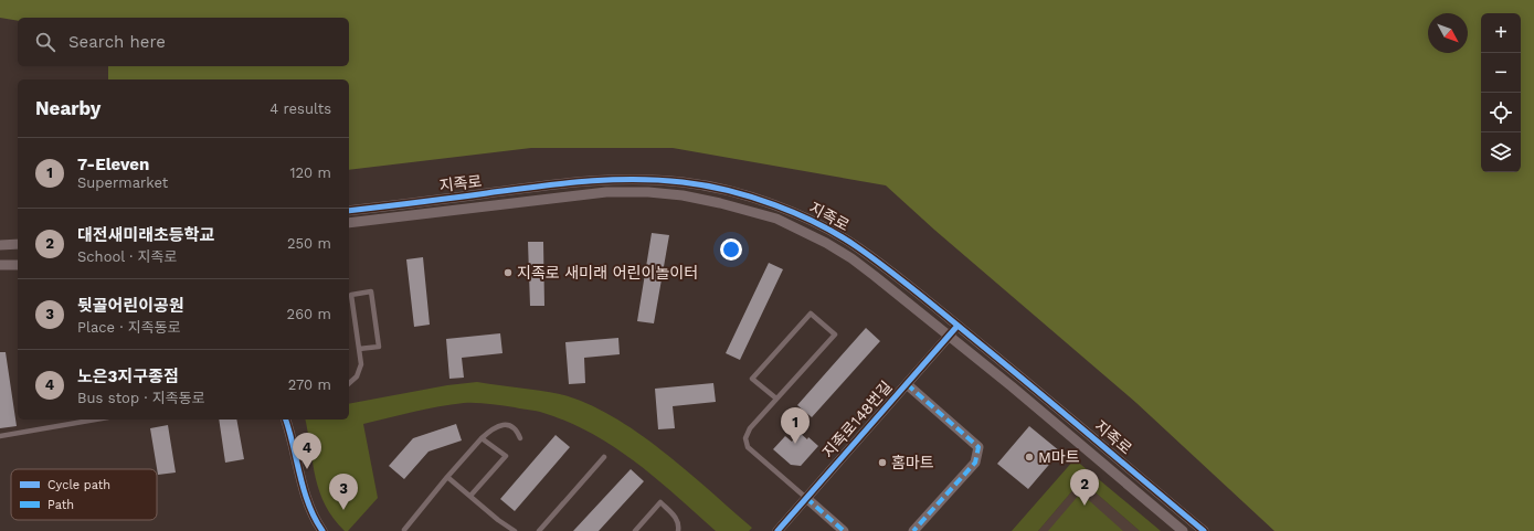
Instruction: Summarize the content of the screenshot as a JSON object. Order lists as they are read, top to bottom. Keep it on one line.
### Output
{"streets":{"street":["지족로","지족로148번길"]},"crossings":[["지족로","지족로148번길"]],"places":["지족로 새미래 어린이놀이터","M마트","홈마트"],"legend":["Cycle path","Path"],"north":"bottom right","page":{"map_buttons":["+","−"],"search":"Search here","heading":["Nearby","4 results"],"list":[{"mark":"1","name":"7-Eleven","note":"Supermarket","value":"120 m"},{"mark":"2","name":"대전새미래초등학교","note":"School · 지족로","value":"250 m"},{"mark":"3","name":"뒷골어린이공원","note":"Place · 지족동로","value":"260 m"},{"mark":"4","name":"노은3지구종점","note":"Bus stop · 지족동로","value":"270 m"}],"pins":["1","4","2","3"]}}
